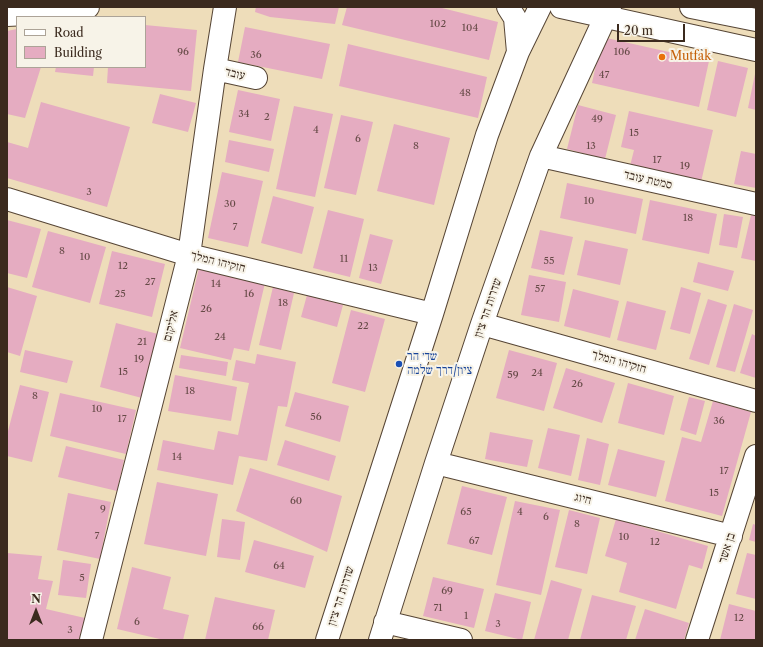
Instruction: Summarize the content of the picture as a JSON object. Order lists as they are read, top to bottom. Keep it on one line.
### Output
{"streets":{"street":["עובד","סמטת עובד","חזקיהו המלך","שדרות הר ציון","אליקום","חיוג","בן אשר"]},"crossings":[["עובד","אליקום"],["סמטת עובד","שדרות הר ציון"],["חזקיהו המלך","שדרות הר ציון"],["חזקיהו המלך","אליקום"],["שדרות הר ציון","חיוג"],["חיוג","בן אשר"]],"places":["Mutfak","שד׳ הר ציון/דרך שלמה"],"house_numbers":["102","104","96","106","36","47","48","34","2","49","4","15","6","8","13","17","19","3","10","30","18","7","8","10","11","55","12","13","27","14","57","25","16","18","26","22","24","21","19","15","24","59","26","18","8","10","56","17","36","14","17","15","60","9","65","4","6","8","7","10","67","12","64","5","69","71","1","12","6","3","66","3"],"legend":["Road","Building"],"scale_bar":"20 m","north":"top"}
